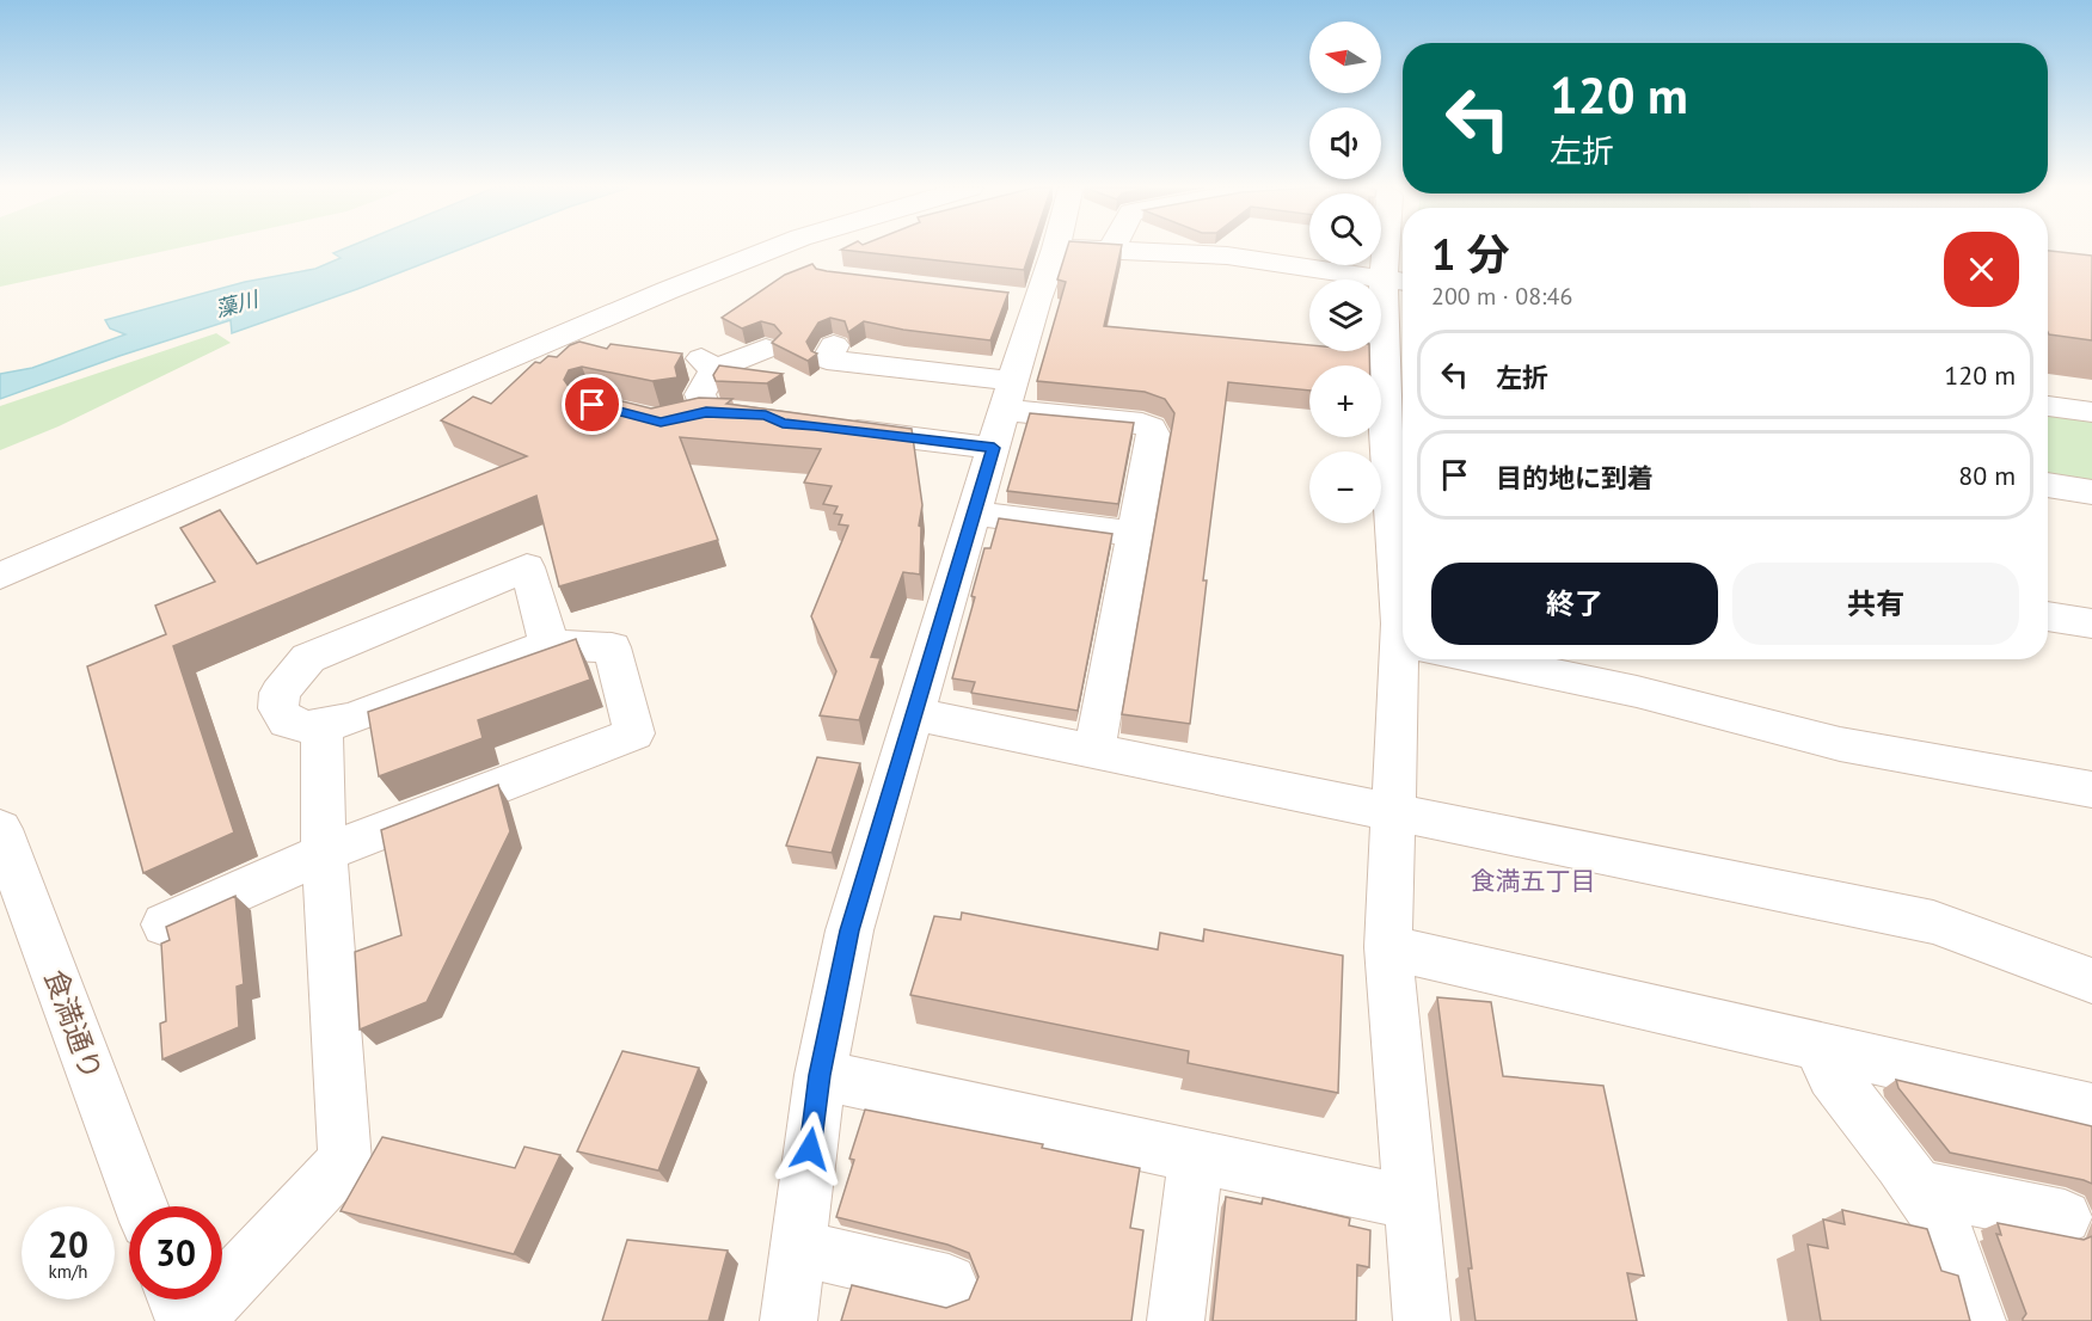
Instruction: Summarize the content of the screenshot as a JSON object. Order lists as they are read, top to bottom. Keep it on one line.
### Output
{"streets":{"street":["食満通り"]},"districts":["食満五丁目"],"water":["藻川"],"north":"left","page":{"map_buttons":["+","−"],"turn":["120 m","左折"],"heading":["1 分","200 m · 08:46"],"list":[{"name":"左折","value":"120 m"},{"name":"目的地に到着","value":"80 m"}],"buttons":["終了","共有"],"speed":"20 km/h","limit":"30"}}
